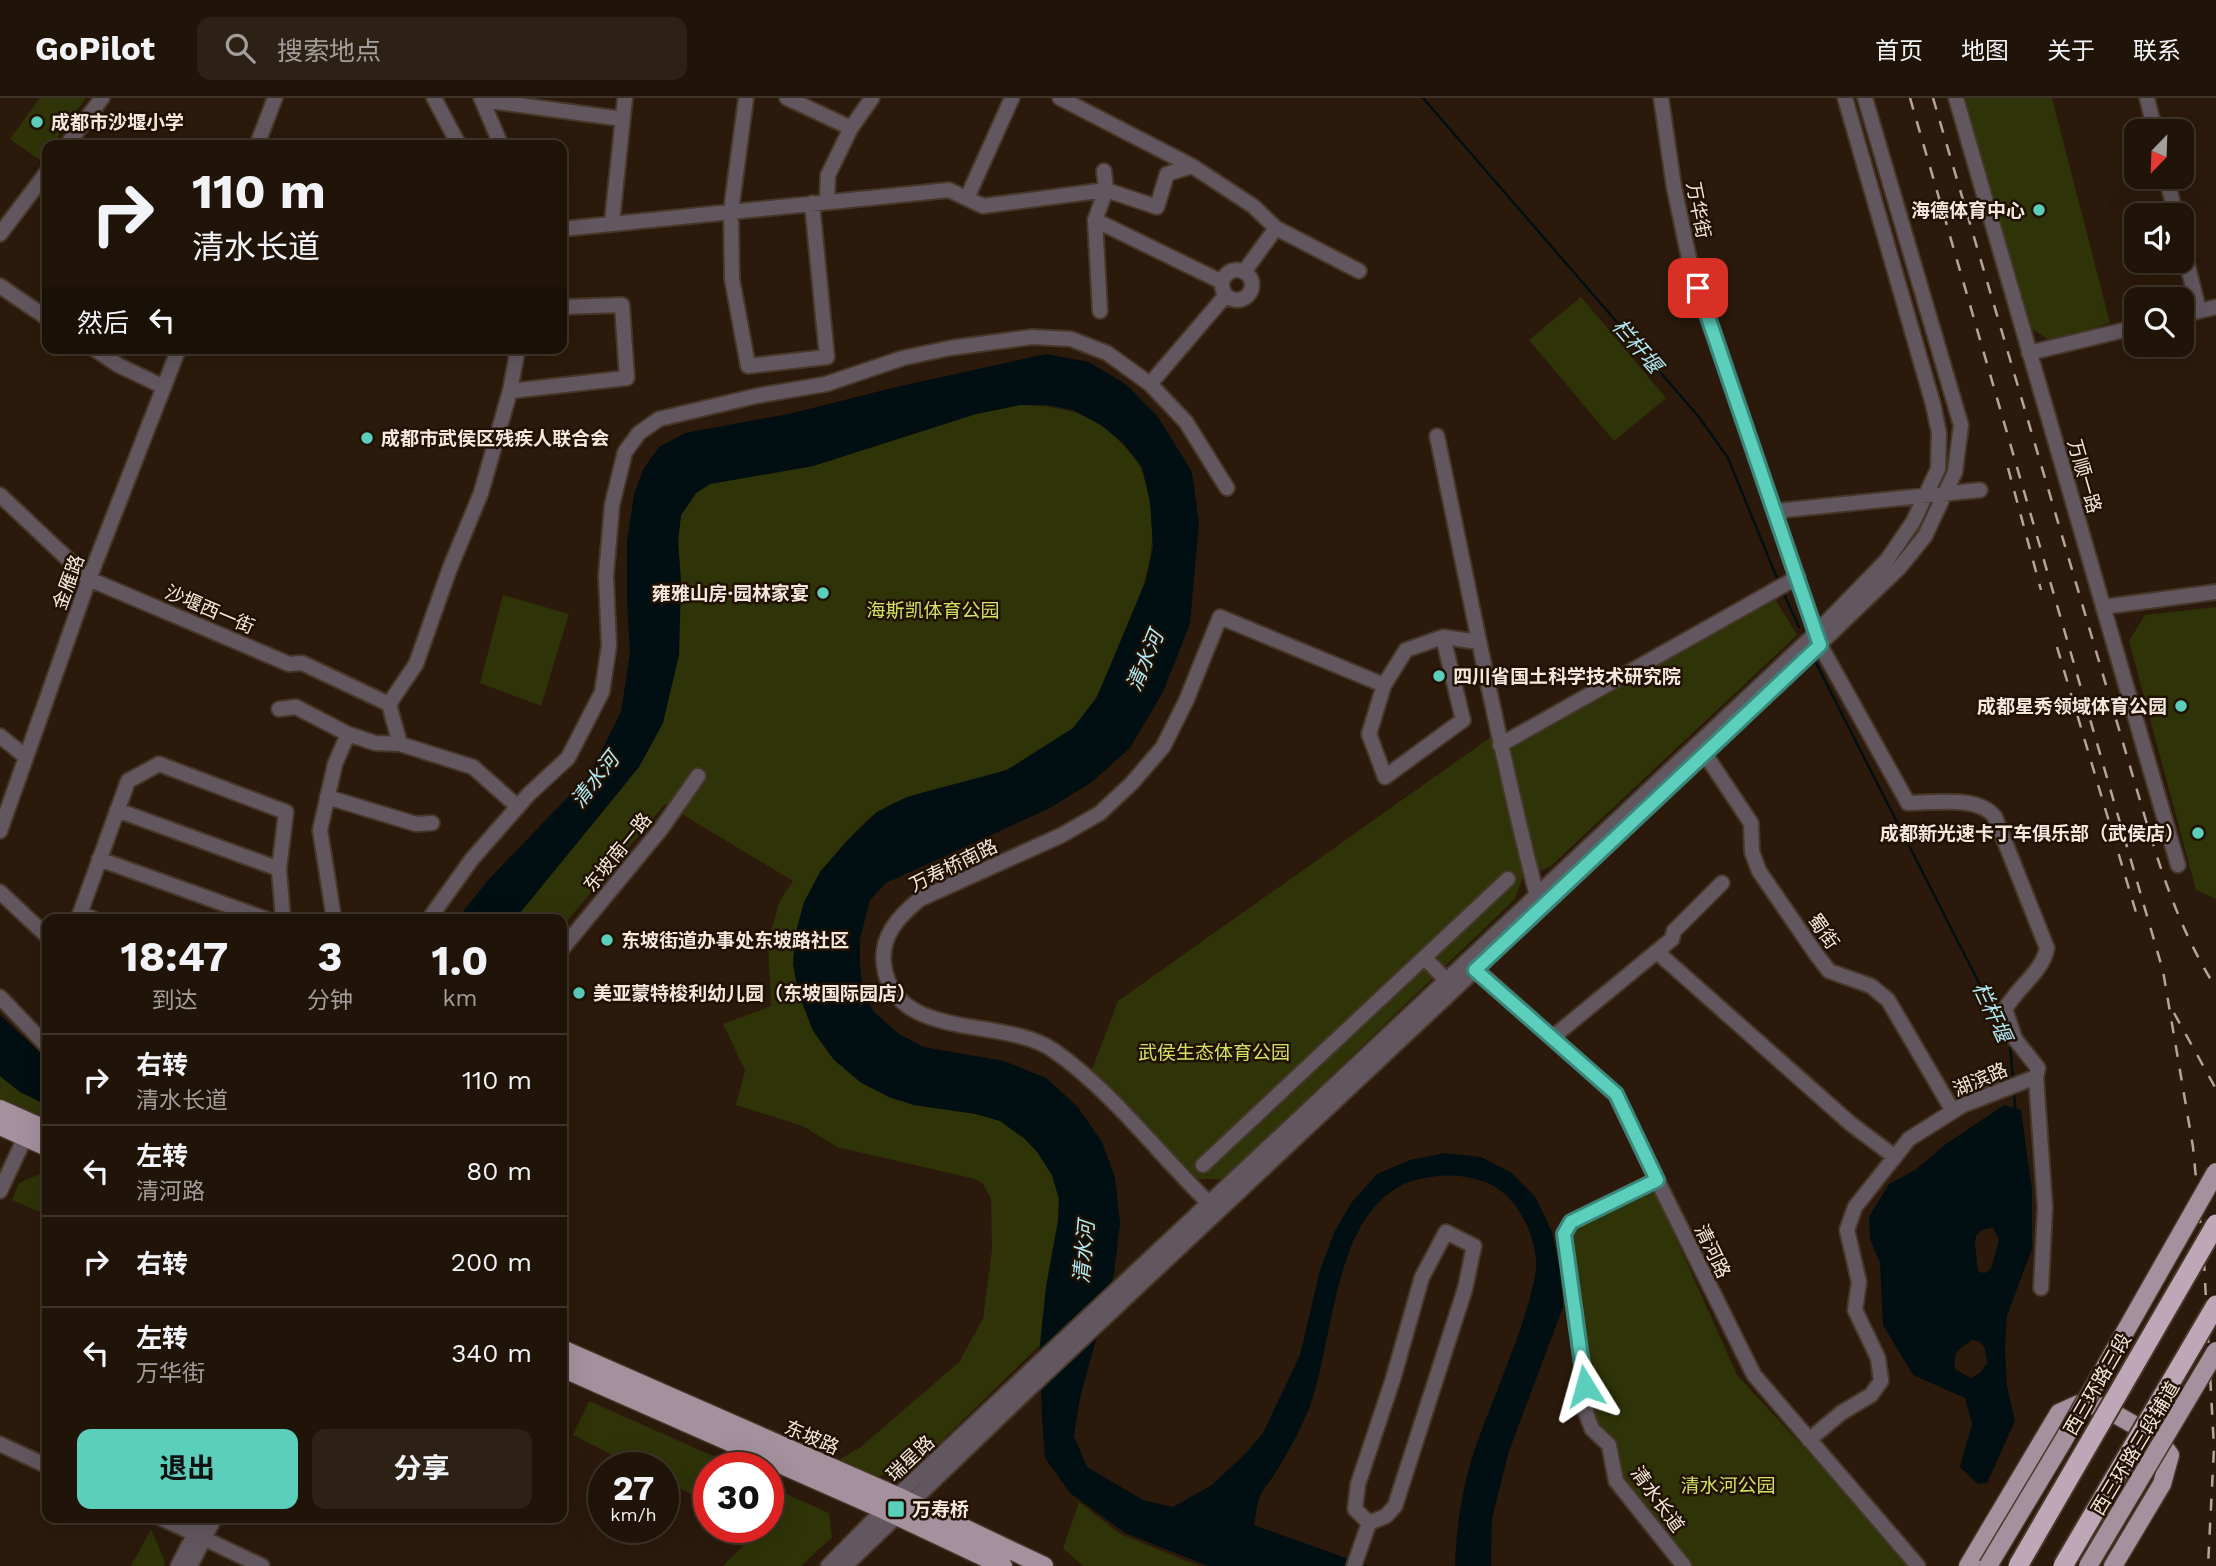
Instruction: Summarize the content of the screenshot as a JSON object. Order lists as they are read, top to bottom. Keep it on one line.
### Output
{"streets":{"highway":["西三环路三段"],"main road":["东坡路","西三环路三段辅道"],"street":["万华街","万顺一路","金雁路","沙堰西一街","东坡南一路","万寿桥南路","蜀街","湖滨路","清河路","瑞星路","清水长道"]},"crossings":[["万华街","湖滨路"],["金雁路","沙堰西一街"],["蜀街","湖滨路"],["湖滨路","清河路"],["清河路","清水长道"],["东坡路","瑞星路"]],"water":["栏杆堰","清水河"],"parks":["海斯凯体育公园","武侯生态体育公园","清水河公园"],"places":{"other":["成都市沙堰小学","海德体育中心","成都市武侯区残疾人联合会","雍雅山房·园林家宴","四川省国土科学技术研究院","成都星秀领域体育公园","成都新光速卡丁车俱乐部（武侯店）","东坡街道办事处东坡路社区","美亚蒙特梭利幼儿园（东坡国际园店）"],"transit":["万寿桥"]},"north":"bottom left","page":{"header":"GoPilot","search":"搜索地点","nav":["首页","地图","关于","联系"],"turn":["110 m","清水长道"],"then":"然后","eta":["18:47","到达","3","分钟","1.0","km"],"list":[{"name":"右转","note":"清水长道","value":"110 m"},{"name":"左转","note":"清河路","value":"80 m"},{"name":"右转","value":"200 m"},{"name":"左转","note":"万华街","value":"340 m"}],"buttons":["退出","分享"],"speed":"27 km/h","limit":"30"}}
